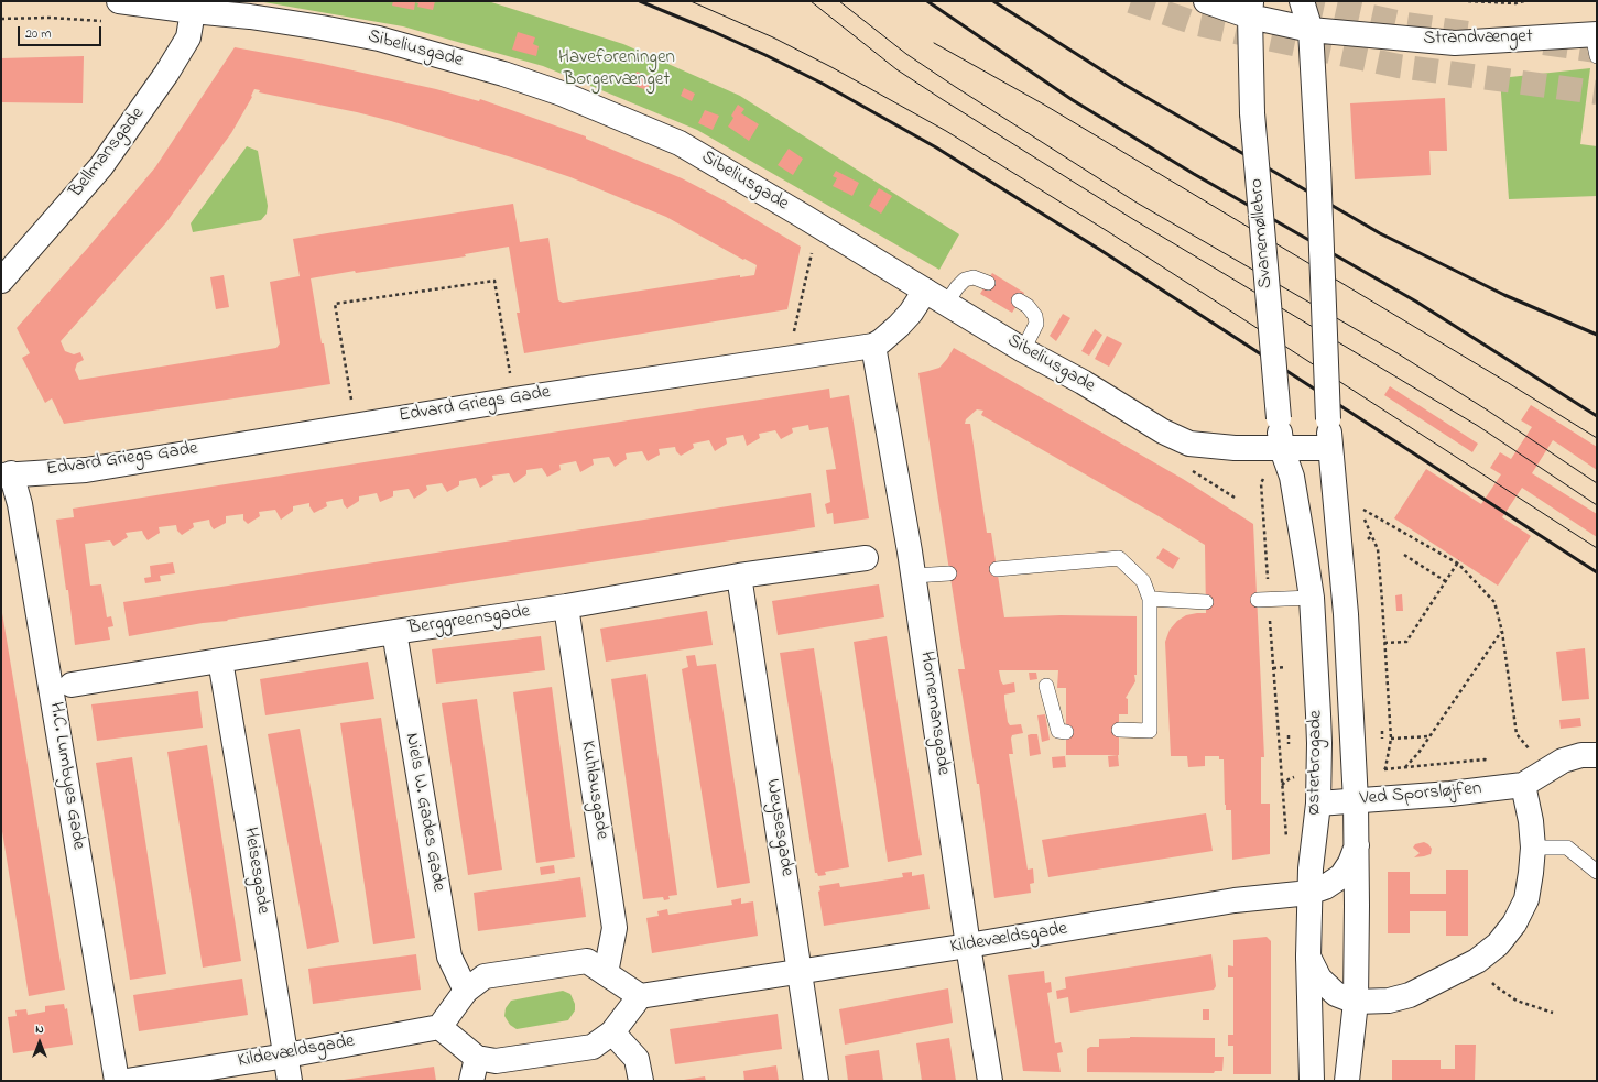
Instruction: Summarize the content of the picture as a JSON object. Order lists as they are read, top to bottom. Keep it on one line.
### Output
{"streets":{"street":["Strandvænget","Sibeliusgade","Bellmansgade","Svanemøllebro","Edvard Griegs Gade","Berggreensgade","Hornemansgade","Østerbrogade","H.C. Lumbyes Gade","Kuhlausgade","Ved Sporsløjfen","Niels W. Gades Gade","Weysesgade","Heisesgade","Kildevældsgade"]},"crossings":[["Strandvænget","Svanemøllebro"],["Sibeliusgade","Bellmansgade"],["Sibeliusgade","Svanemøllebro"],["Sibeliusgade","Edvard Griegs Gade"],["Sibeliusgade","Østerbrogade"],["Svanemøllebro","Østerbrogade"],["Edvard Griegs Gade","Hornemansgade"],["Edvard Griegs Gade","H.C. Lumbyes Gade"],["Berggreensgade","Kuhlausgade"],["Berggreensgade","Niels W. Gades Gade"],["Berggreensgade","Weysesgade"],["Berggreensgade","Heisesgade"],["Hornemansgade","Kildevældsgade"],["Østerbrogade","Ved Sporsløjfen"],["Østerbrogade","Kildevældsgade"],["Weysesgade","Kildevældsgade"],["Heisesgade","Kildevældsgade"]],"parks":["Haveforeningen Borgervænget"],"scale_bar":"20 m","north":"top"}
